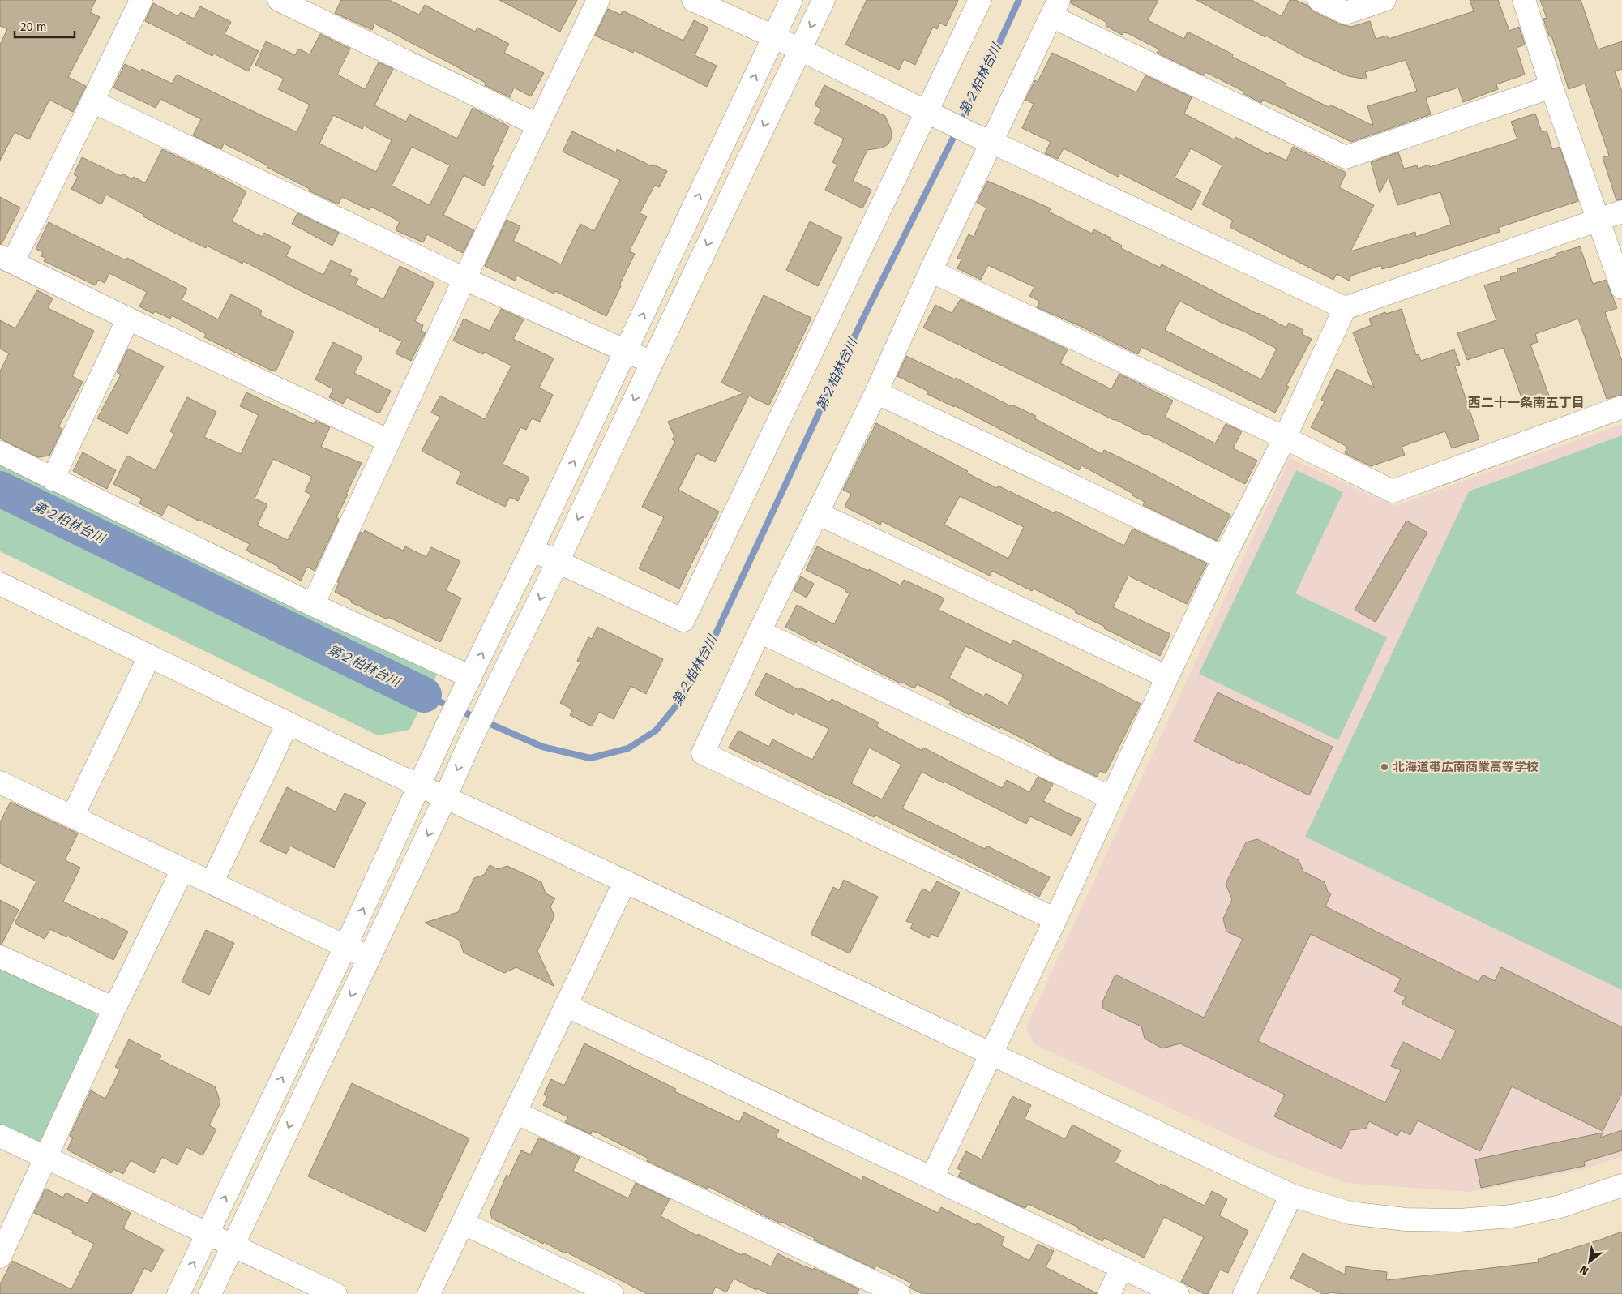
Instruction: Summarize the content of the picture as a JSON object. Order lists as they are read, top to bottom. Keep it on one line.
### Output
{"districts":["西二十一条南五丁目"],"water":["第２柏林台川"],"places":["北海道帯広南商業高等学校"],"scale_bar":"20 m","north":"bottom left"}
